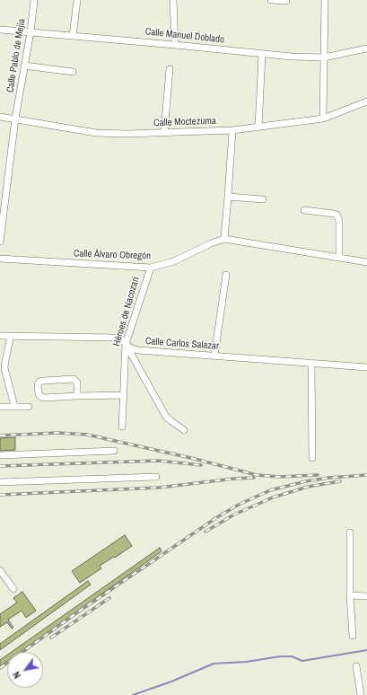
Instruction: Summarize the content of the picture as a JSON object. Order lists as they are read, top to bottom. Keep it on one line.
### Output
{"streets":{"street":["Calle Manuel Doblado","Calle Pablo de Mejía","Calle Moctezuma","Calle Álvaro Obregón","Héroes de Nacozari","Calle Carlos Salazar"]},"crossings":[["Calle Manuel Doblado","Calle Pablo de Mejía"],["Calle Pablo de Mejía","Calle Moctezuma"],["Calle Álvaro Obregón","Héroes de Nacozari"],["Héroes de Nacozari","Calle Carlos Salazar"]],"north":"bottom left"}
